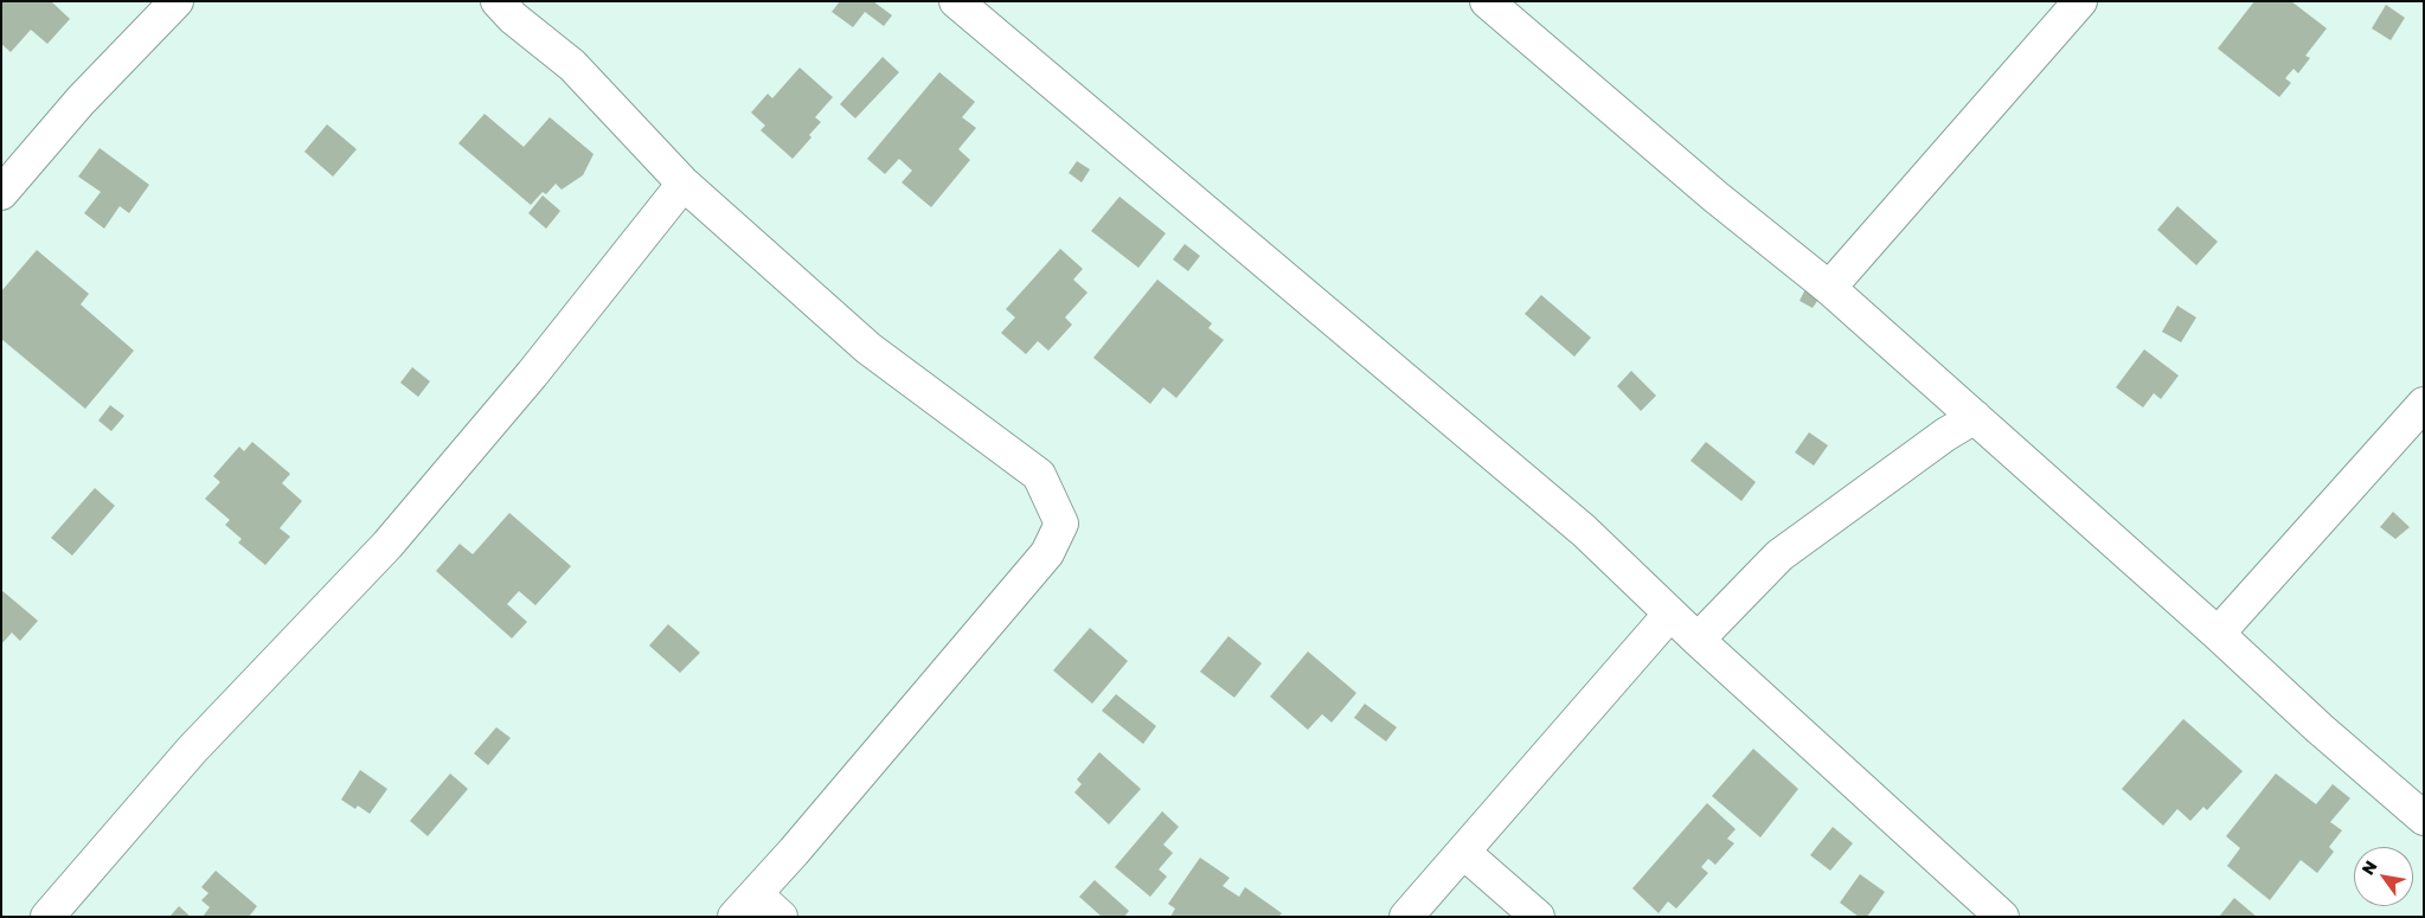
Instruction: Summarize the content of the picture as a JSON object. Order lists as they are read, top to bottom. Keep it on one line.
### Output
{"north":"top left"}
